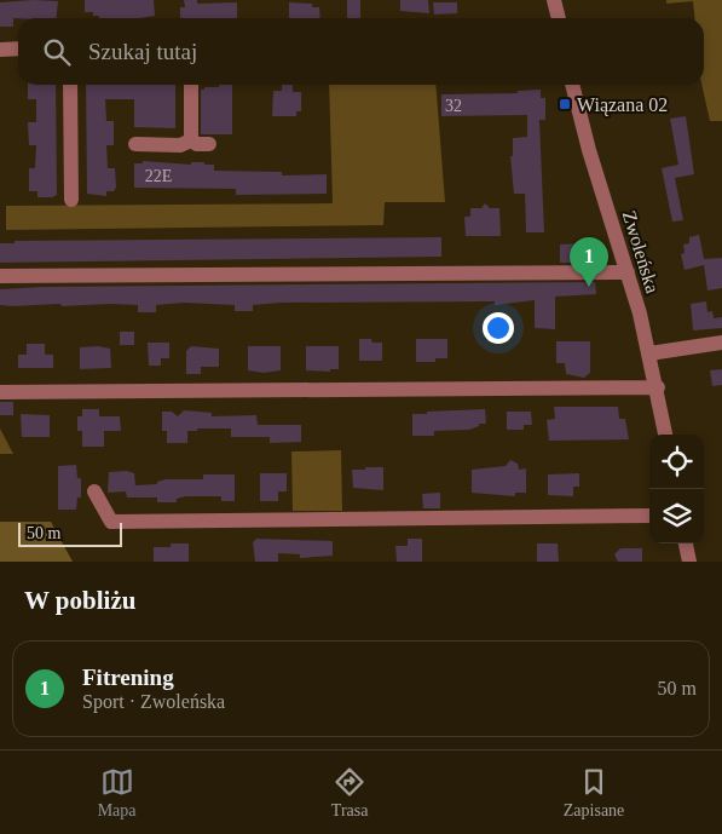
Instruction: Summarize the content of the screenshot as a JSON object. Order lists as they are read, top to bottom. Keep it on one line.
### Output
{"streets":{"street":["Zwoleńska"]},"places":{"transit":["Wiązana 02"]},"house_numbers":["32","22E"],"scale_bar":"50 m","page":{"search":"Szukaj tutaj","pins":"1","scale":"50 m","heading":"W pobliżu","list":[{"mark":"1","name":"Fitrening","note":"Sport · Zwoleńska","value":"50 m"}],"nav":["Mapa","Trasa","Zapisane"]}}
